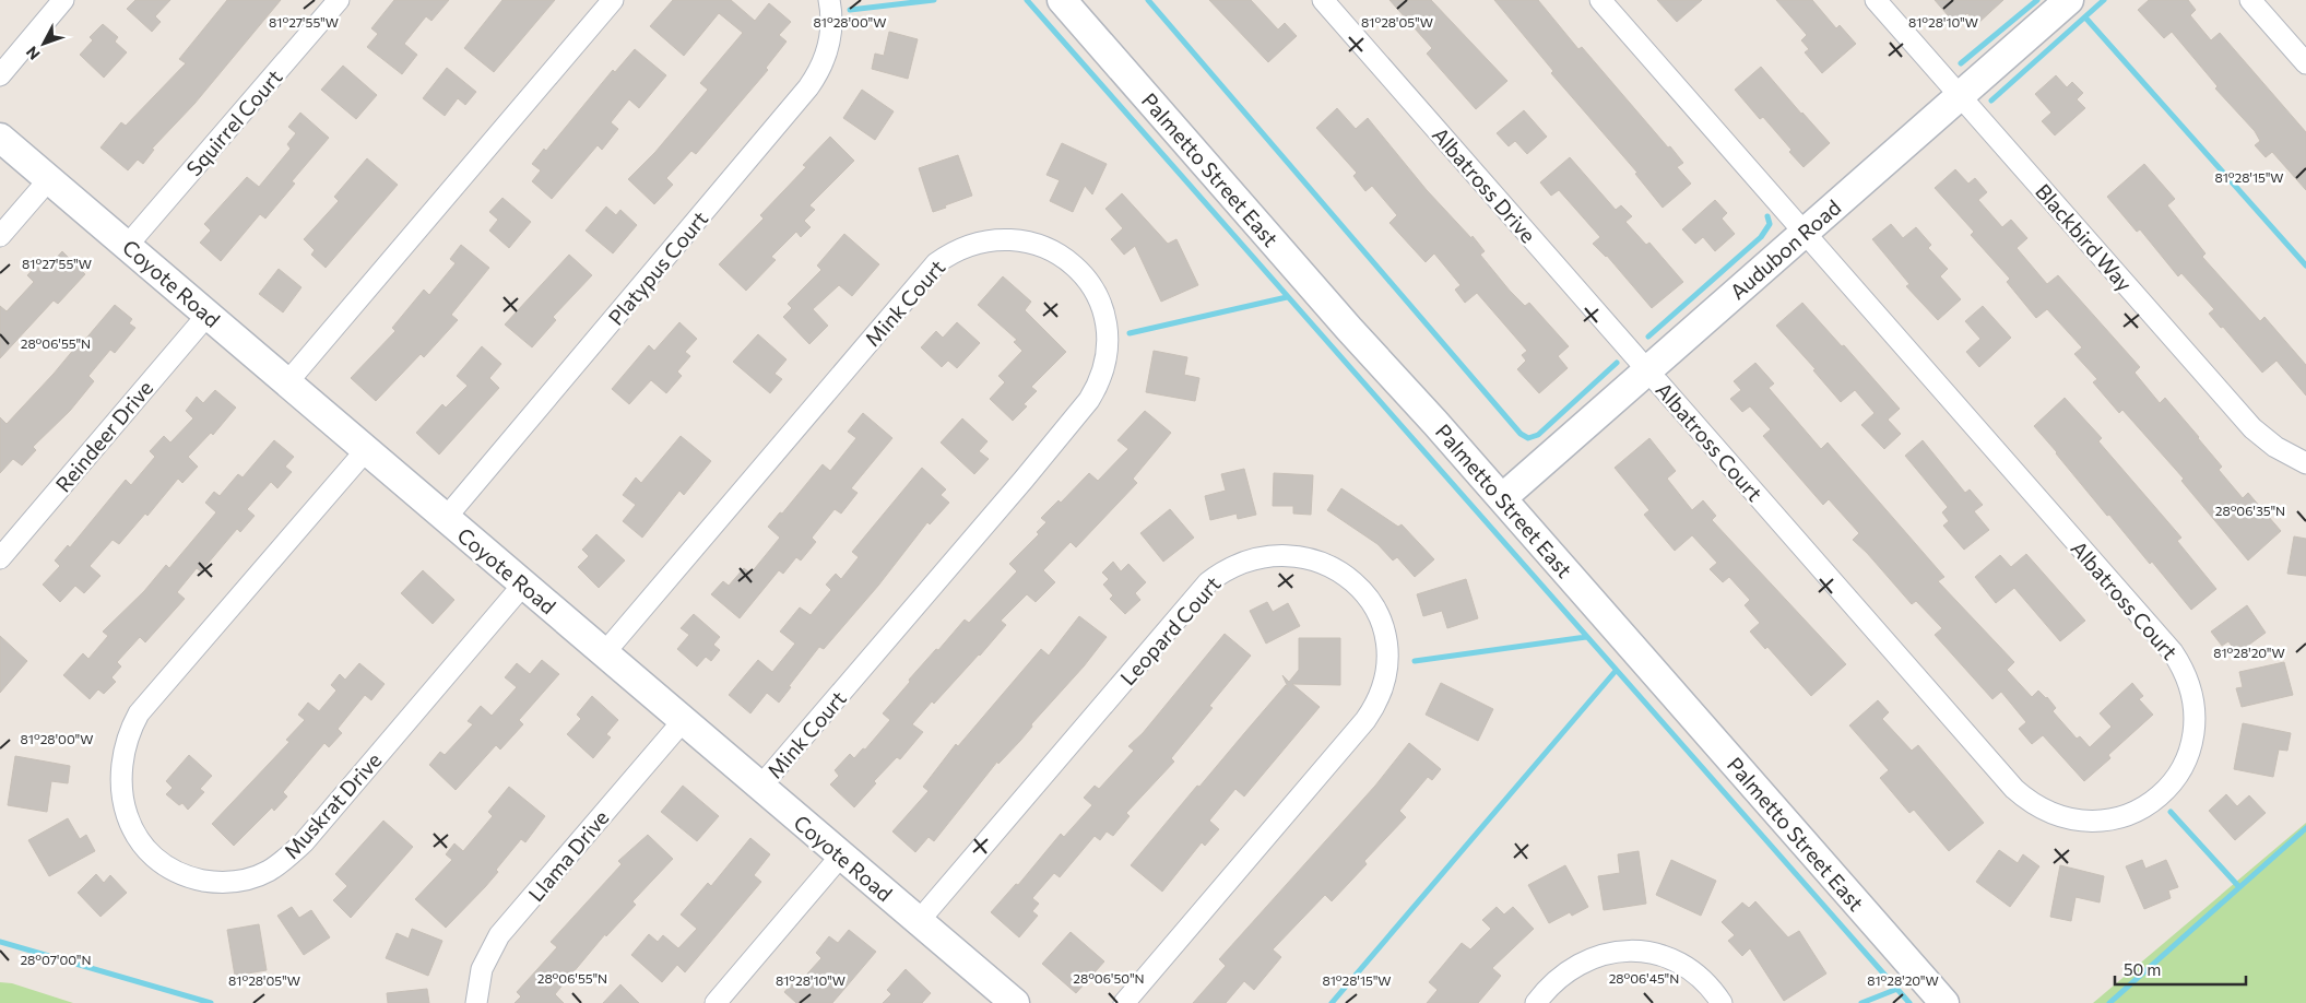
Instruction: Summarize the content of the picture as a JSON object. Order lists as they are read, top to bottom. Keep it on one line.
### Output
{"streets":{"street":["Squirrel Court","Palmetto Street East","Albatross Drive","Blackbird Way","Audubon Road","Platypus Court","Coyote Road","Mink Court","Reindeer Drive","Albatross Court","Leopard Court","Muskrat Drive","Llama Drive"]},"crossings":[["Squirrel Court","Coyote Road"],["Palmetto Street East","Audubon Road"],["Albatross Drive","Audubon Road"],["Albatross Drive","Albatross Court"],["Blackbird Way","Audubon Road"],["Audubon Road","Albatross Court"],["Platypus Court","Coyote Road"],["Coyote Road","Mink Court"],["Coyote Road","Reindeer Drive"],["Coyote Road","Leopard Court"],["Coyote Road","Muskrat Drive"],["Coyote Road","Llama Drive"]],"scale_bar":"50 m","north":"bottom left","coordinates":["81°27'55\"W","81°28'00\"W","81°28'05\"W","81°28'10\"W","81°28'15\"W","28°06'55\"N","28°06'35\"N","81°28'20\"W","28°07'00\"N","28°06'50\"N","28°06'45\"N"]}
